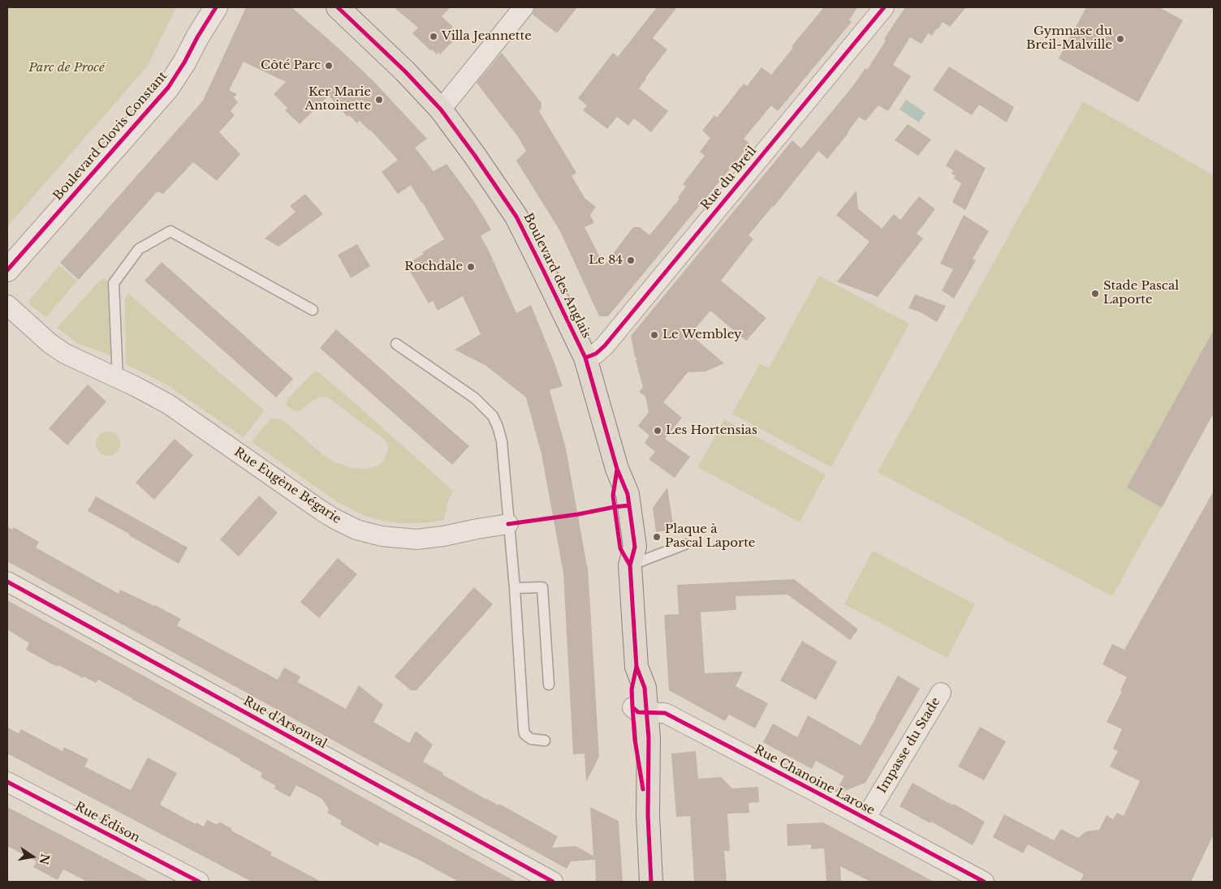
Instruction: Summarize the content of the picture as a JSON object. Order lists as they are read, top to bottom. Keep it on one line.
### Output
{"streets":{"main road":["Boulevard des Anglais"],"street":["Boulevard Clovis Constant","Rue du Breil","Rue Eugène Bégarie","Rue d'Arsonval","Impasse du Stade","Rue Chanoine Larose","Rue Édison"]},"crossings":[["Rue du Breil","Boulevard des Anglais"],["Boulevard des Anglais","Rue Chanoine Larose"],["Impasse du Stade","Rue Chanoine Larose"]],"parks":["Parc de Procé"],"places":["Villa Jeannette","Gymnase du Breil-Malville","Côté Parc","Ker Marie Antoinette","Le 84","Rochdale","Stade Pascal Laporte","Le Wembley","Les Hortensias","Plaque à Pascal Laporte"],"north":"right"}
